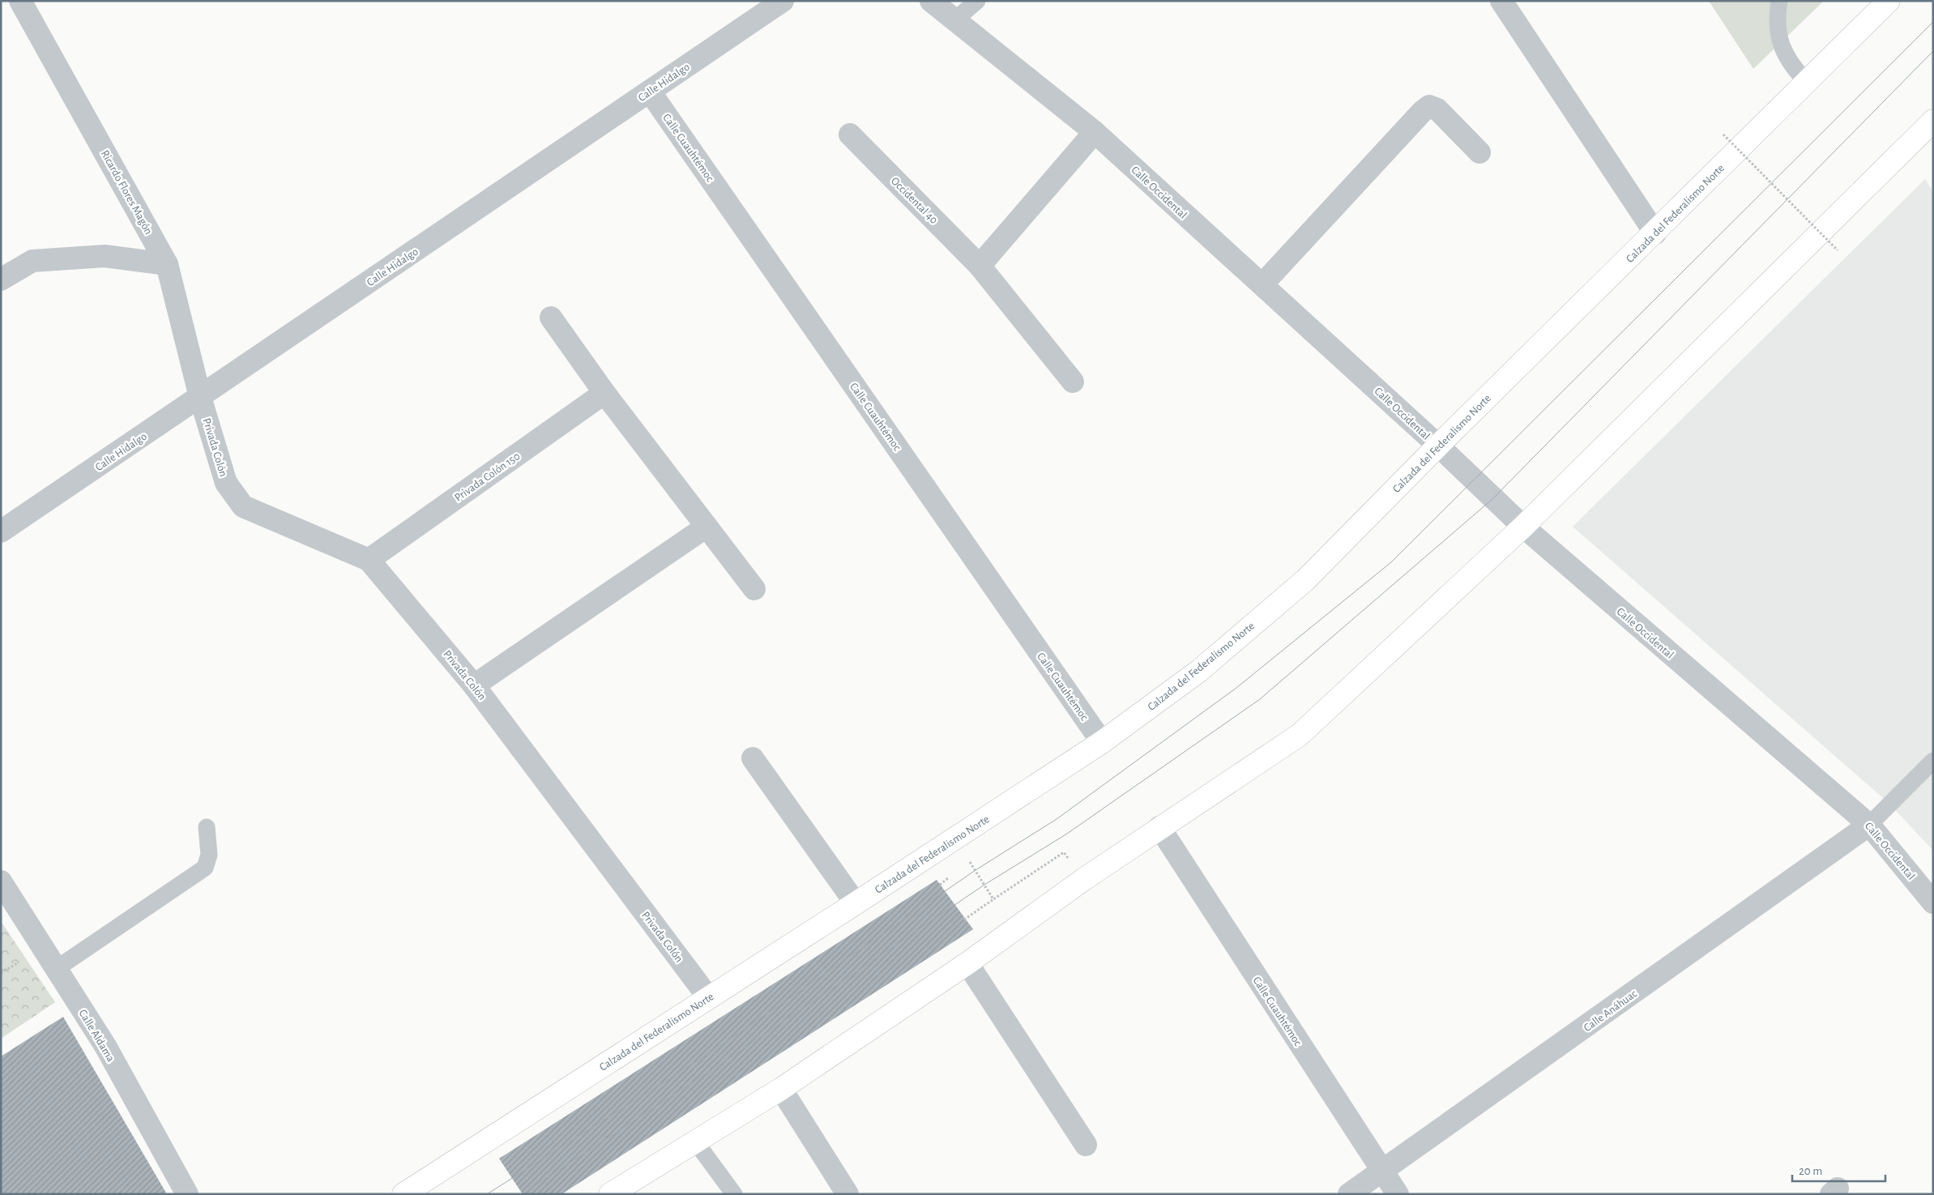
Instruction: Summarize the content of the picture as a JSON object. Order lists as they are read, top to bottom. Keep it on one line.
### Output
{"streets":{"main road":["Calzada del Federalismo Norte"],"street":["Calle Hidalgo","Calle Cuauhtémoc","Ricardo Flores Magón","Calle Occidental","Occidental 40","Privada Colón","Privada Colón 150","Calle Anáhuac","Calle Aldama"]},"crossings":[["Calle Hidalgo","Calle Cuauhtémoc"],["Calle Hidalgo","Ricardo Flores Magón"],["Calle Hidalgo","Privada Colón"],["Calle Cuauhtémoc","Calzada del Federalismo Norte"],["Calle Cuauhtémoc","Calle Anáhuac"],["Ricardo Flores Magón","Privada Colón"],["Calle Occidental","Calzada del Federalismo Norte"],["Calle Occidental","Calle Anáhuac"],["Calzada del Federalismo Norte","Privada Colón"],["Privada Colón","Privada Colón 150"]],"scale_bar":"20 m"}
